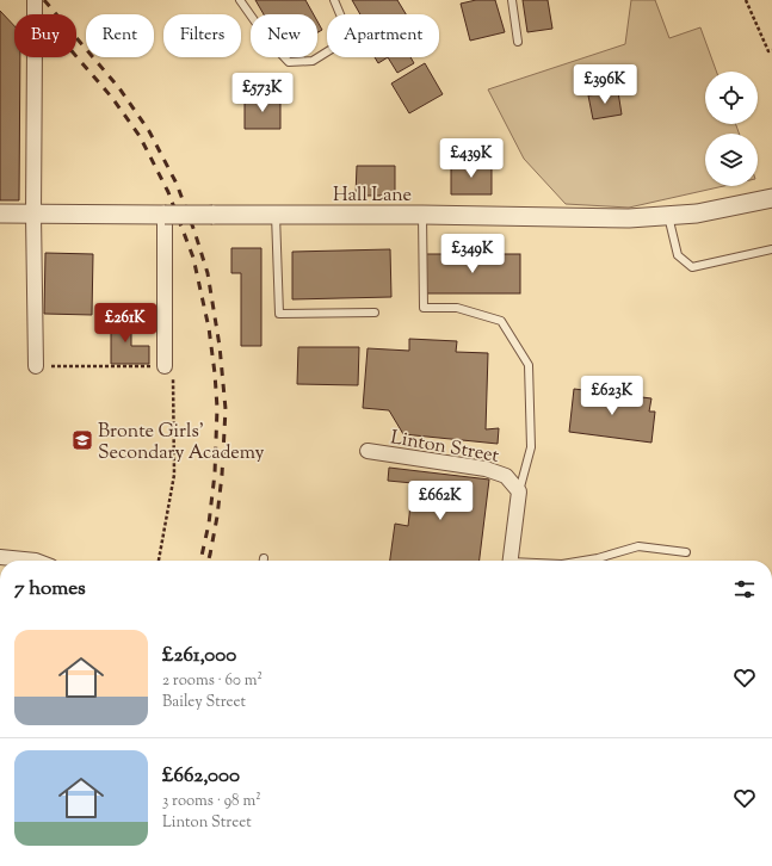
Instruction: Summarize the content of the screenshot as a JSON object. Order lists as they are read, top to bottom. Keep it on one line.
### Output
{"streets":{"street":["Hall Lane","Linton Street"]},"places":{"school or university":["Bronte Girls' Secondary Academy"]},"page":{"chip":["Buy","Rent","Filters","New","Apartment"],"price":["£396K","£573K","£439K","£349K","£261K","£623K","£662K"],"heading":"7 homes","list":[{"name":"£261,000","note":"2 rooms · 60 m² · Bailey Street"},{"name":"£662,000","note":"3 rooms · 98 m² · Linton Street"}]}}
